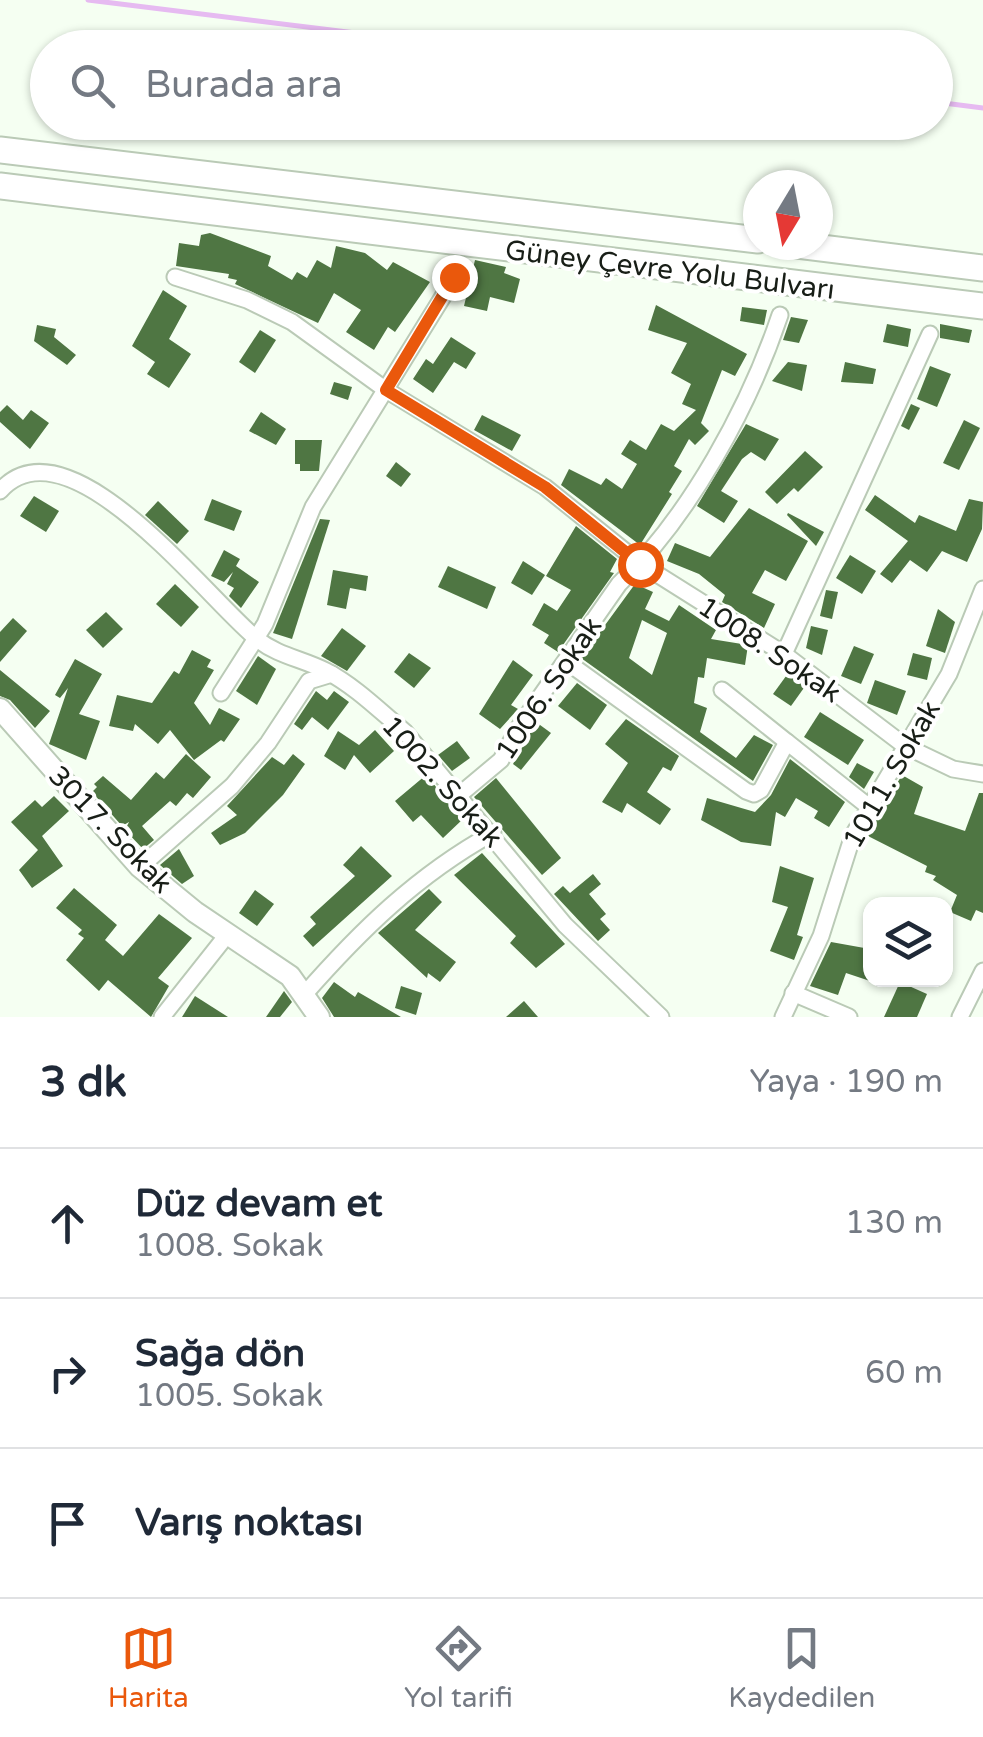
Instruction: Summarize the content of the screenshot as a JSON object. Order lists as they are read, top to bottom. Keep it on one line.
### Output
{"streets":{"highway":["Güney Çevre Yolu Bulvarı"],"street":["1008. Sokak","1006. Sokak","1011. Sokak","1002. Sokak","3017. Sokak"]},"crossings":[["1008. Sokak","1006. Sokak"],["1008. Sokak","1011. Sokak"],["1006. Sokak","1002. Sokak"]],"north":"bottom","page":{"search":"Burada ara","heading":["3 dk","Yaya · 190 m"],"list":[["Düz devam et","1008. Sokak","130 m"],["Sağa dön","1005. Sokak","60 m"],"Varış noktası"],"nav":["Harita","Yol tarifi","Kaydedilen"]}}
